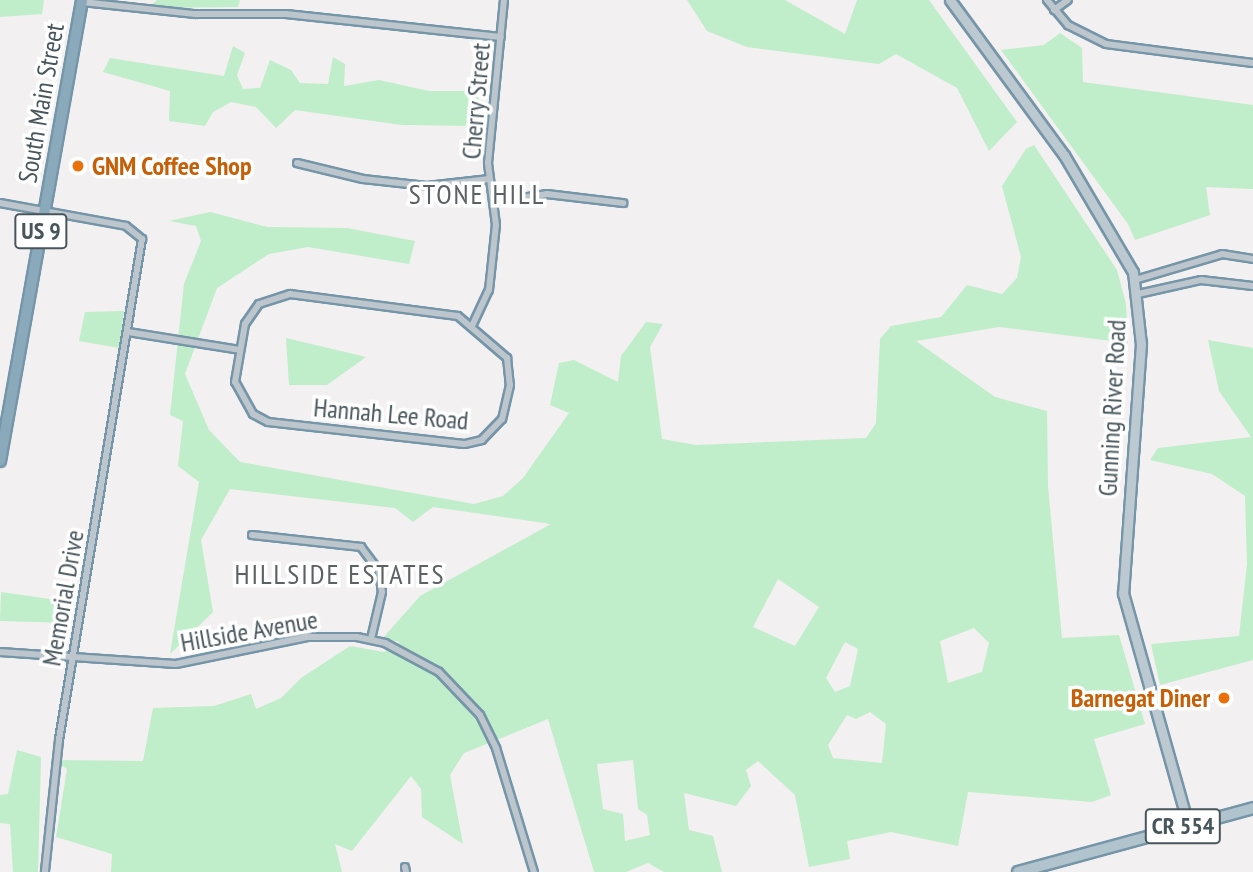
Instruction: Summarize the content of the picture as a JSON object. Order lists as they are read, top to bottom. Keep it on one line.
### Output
{"streets":{"highway":["South Main Street","US 9"],"main road":["CR 554"],"street":["Cherry Street","Gunning River Road","Hannah Lee Road","Memorial Drive","Hillside Avenue"]},"crossings":[["Cherry Street","Hannah Lee Road"],["South Main Street","Memorial Drive"],["Gunning River Road","CR 554"],["Memorial Drive","Hillside Avenue"]],"districts":["STONE HILL","HILLSIDE ESTATES"],"places":["GNM Coffee Shop","Barnegat Diner"]}
